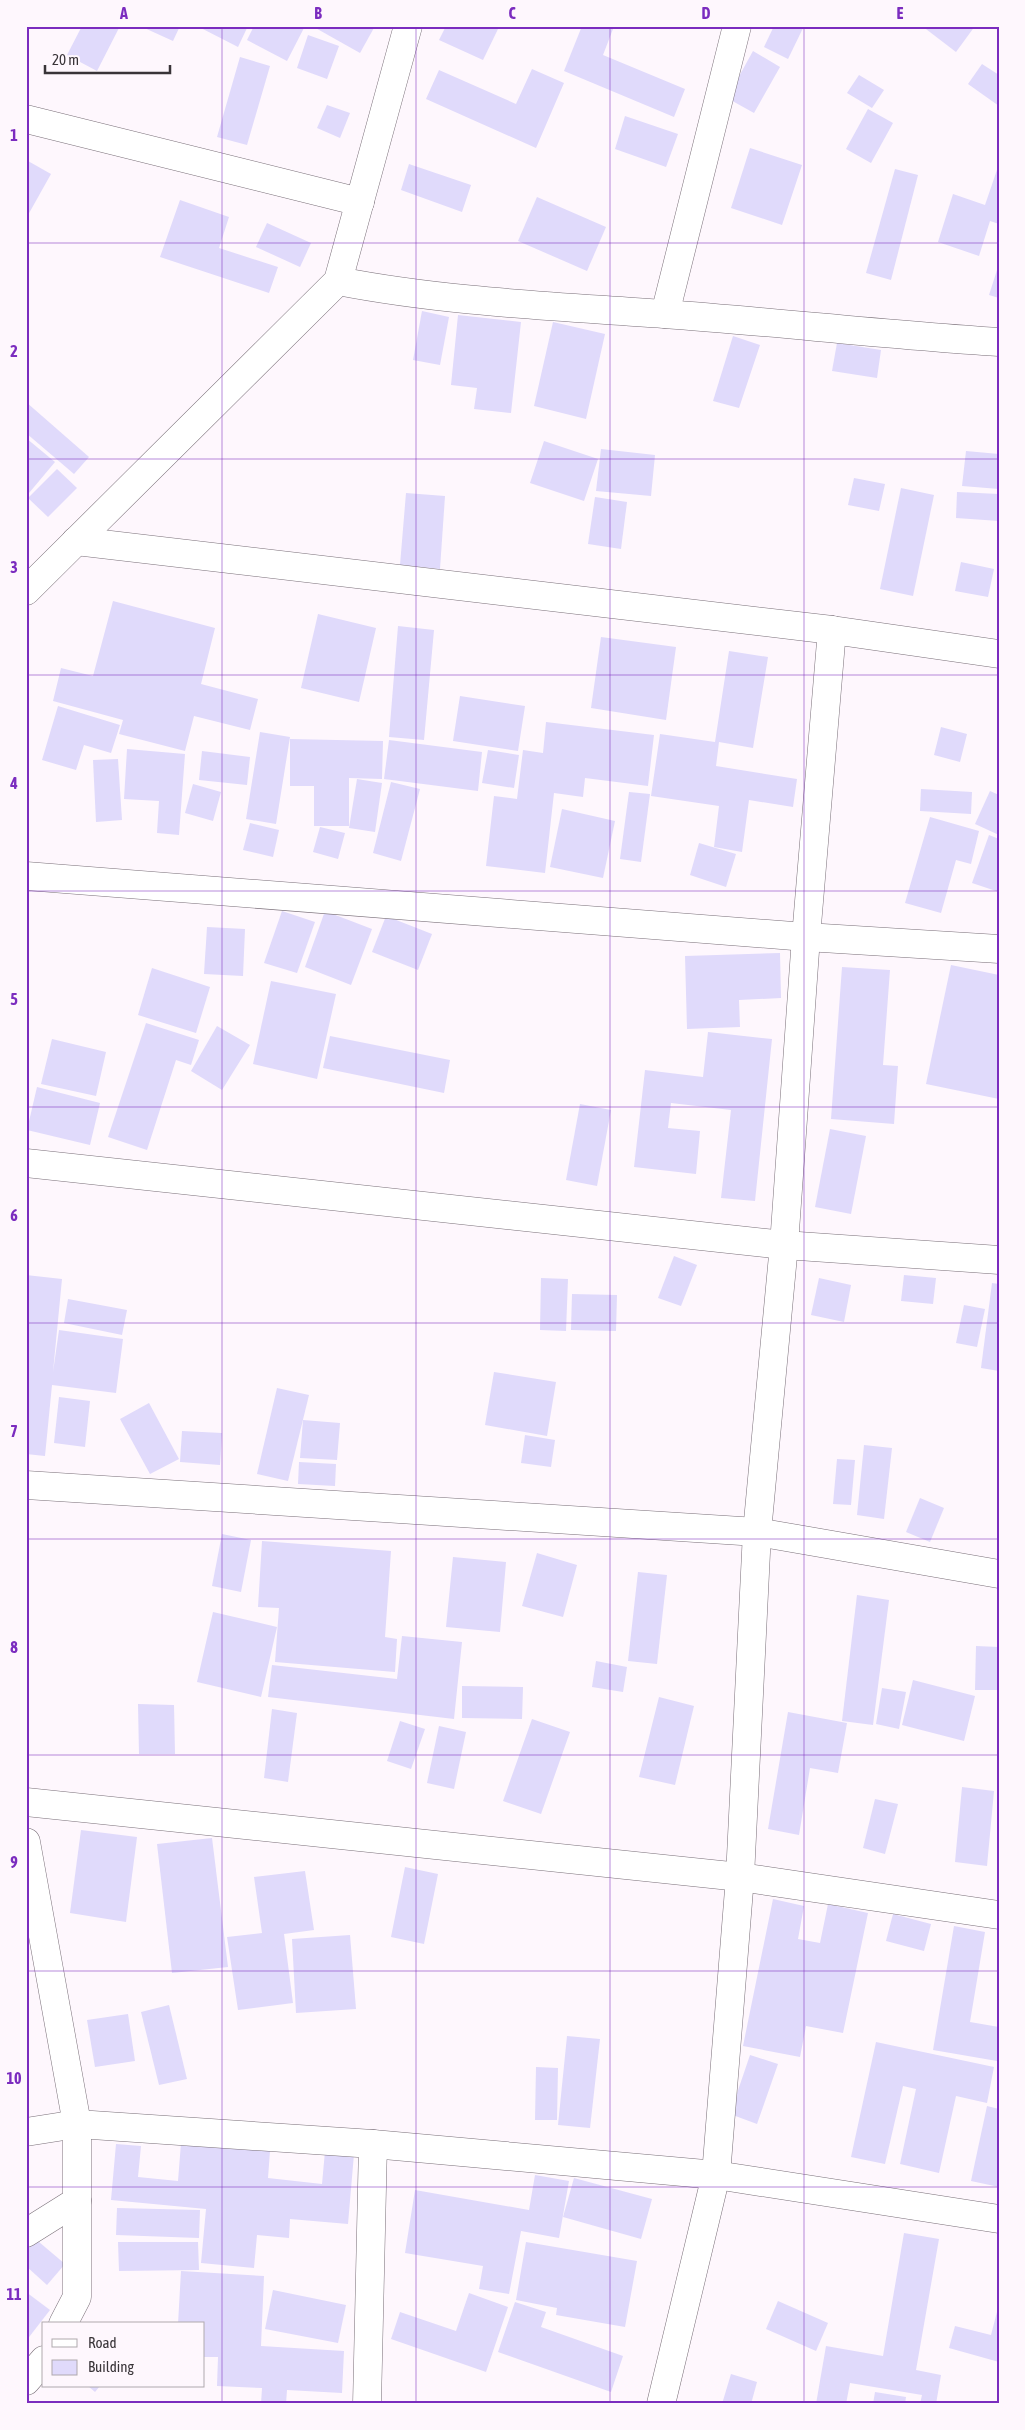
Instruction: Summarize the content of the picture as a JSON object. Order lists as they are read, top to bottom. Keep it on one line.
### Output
{"legend":["Road","Building"],"scale_bar":"20 m","grid":{"columns":["A","B","C","D","E"],"rows":["1","2","3","4","5","6","7","8","9","10","11"]}}
